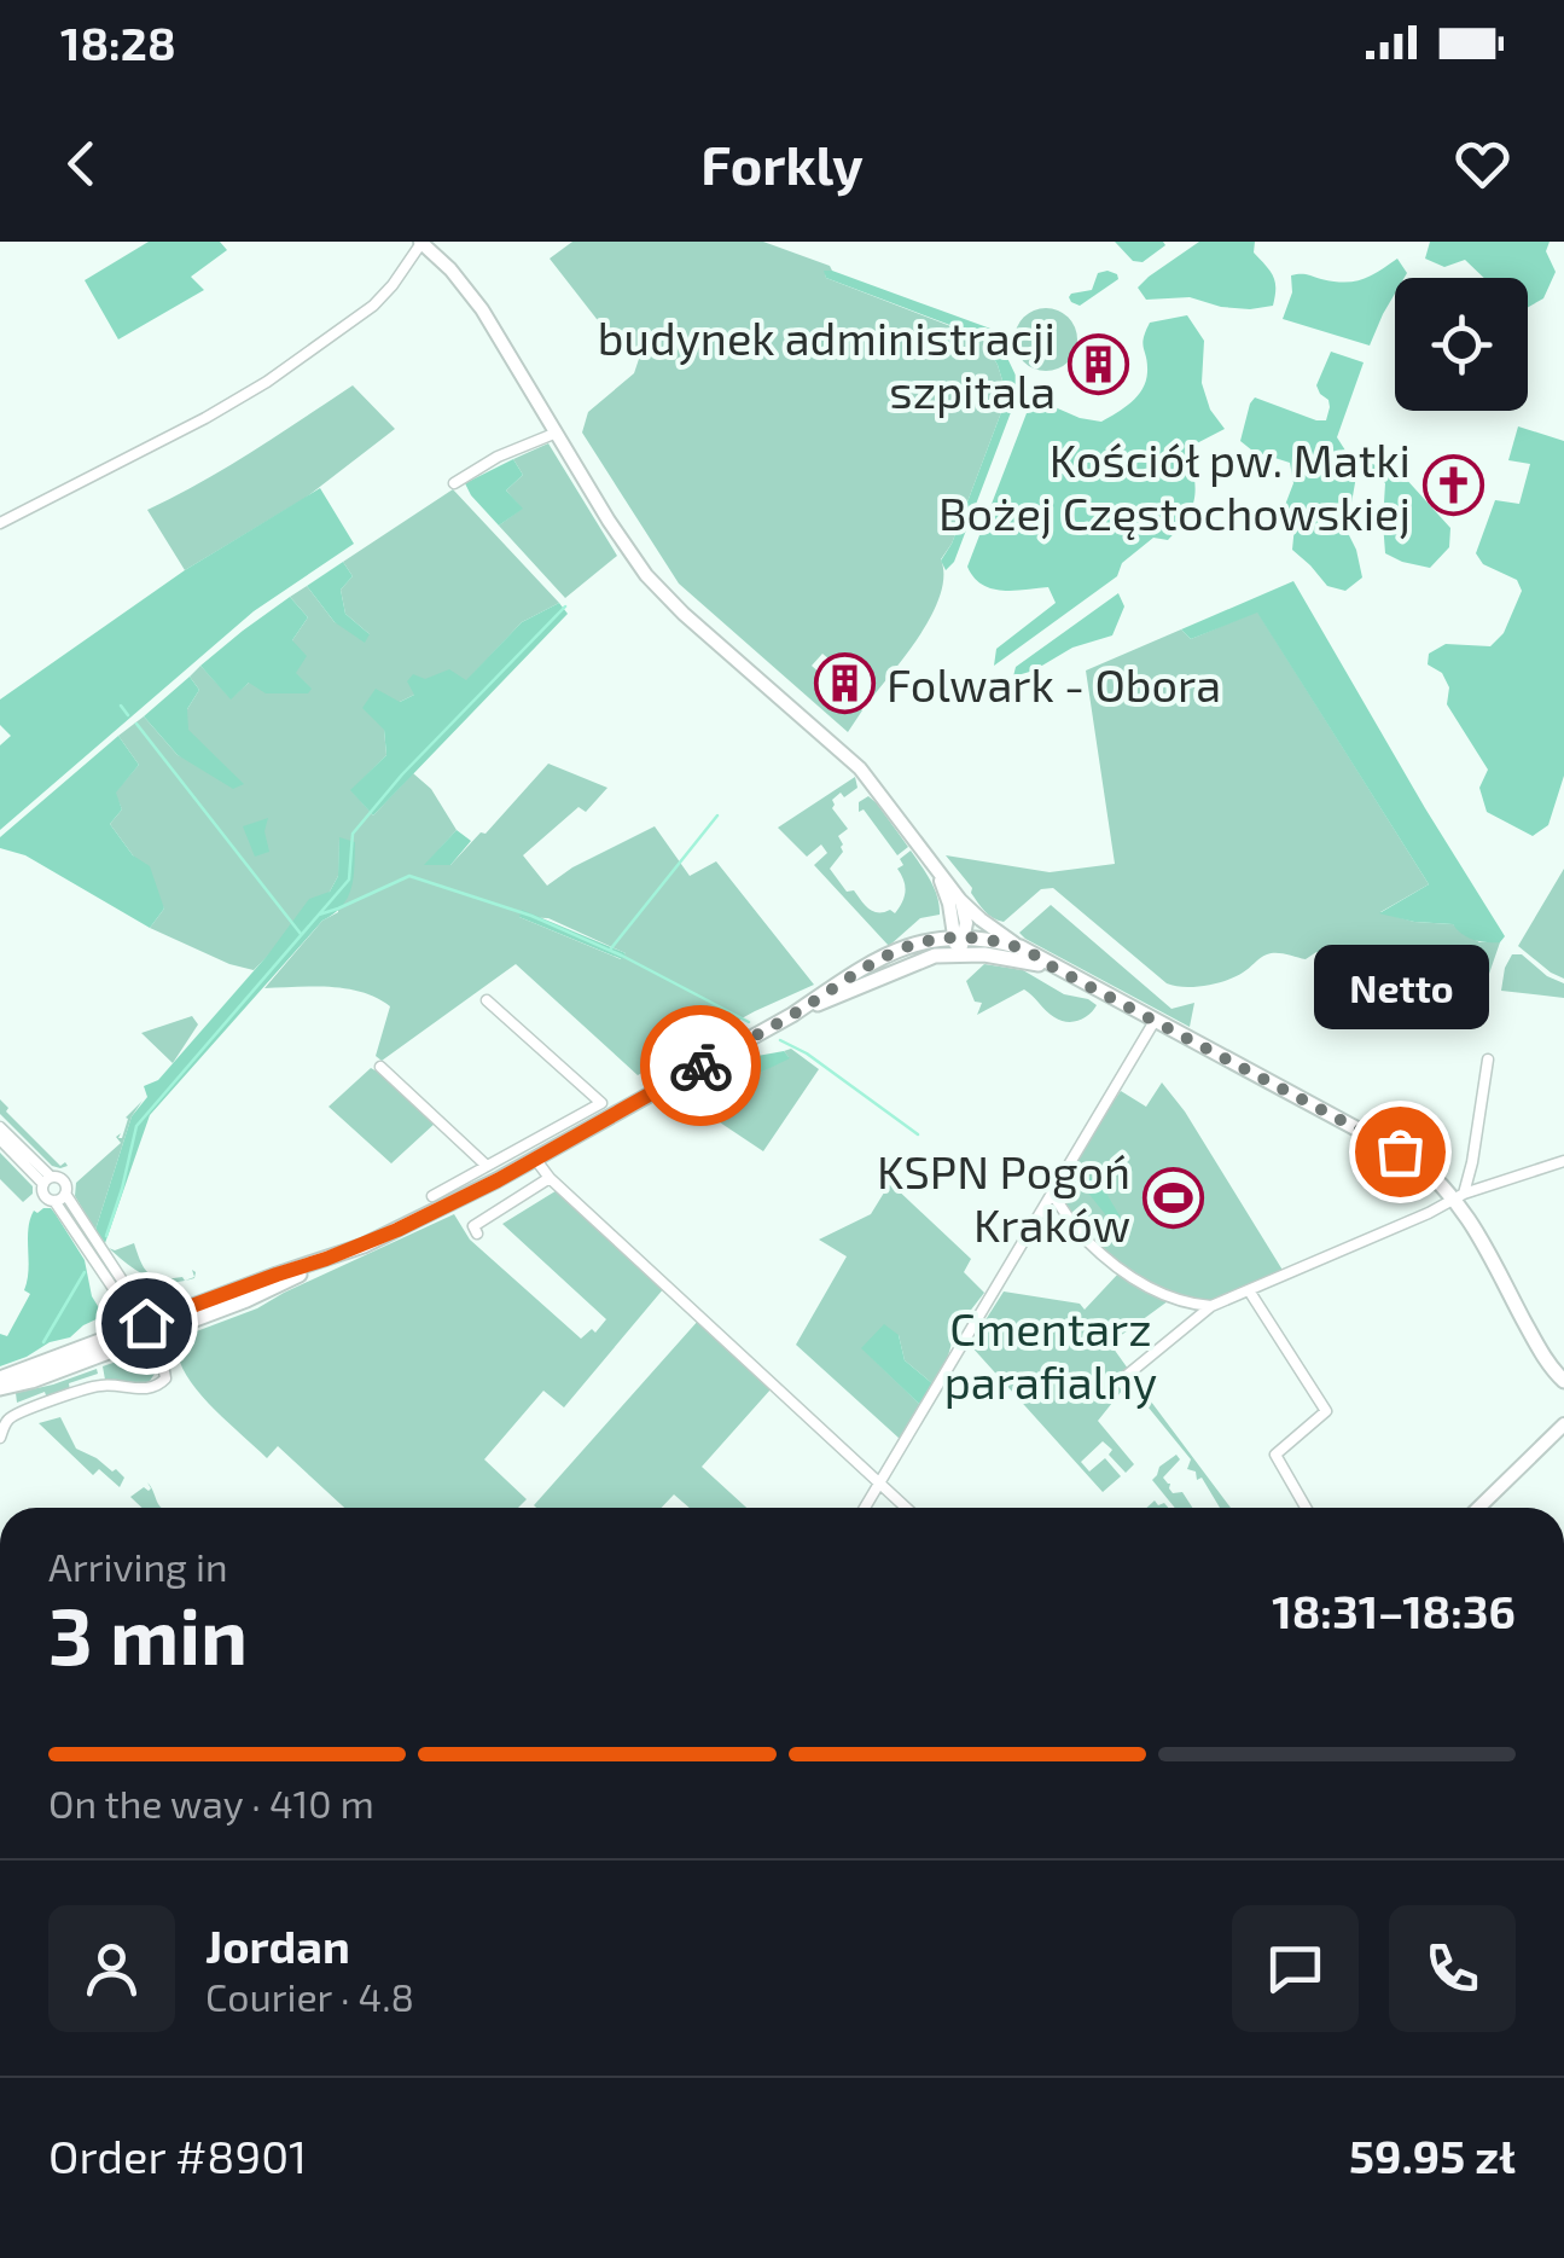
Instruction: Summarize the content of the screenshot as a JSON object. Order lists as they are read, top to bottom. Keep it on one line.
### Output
{"parks":["Cmentarz parafialny"],"places":{"building":["budynek administracji szpitala","Folwark - Obora"],"church":["Kościół pw. Matki Bożej Częstochowskiej"],"other":["Netto"],"sports":["KSPN Pogoń Kraków"]},"page":{"status":"18:28","header":"Forkly","bubble":"Netto","heading":["3 min","Arriving in","18:31–18:36"],"panel":["Jordan","Courier · 4.8","Order #8901","59.95 zł"],"bar":"On the way · 410 m"}}
